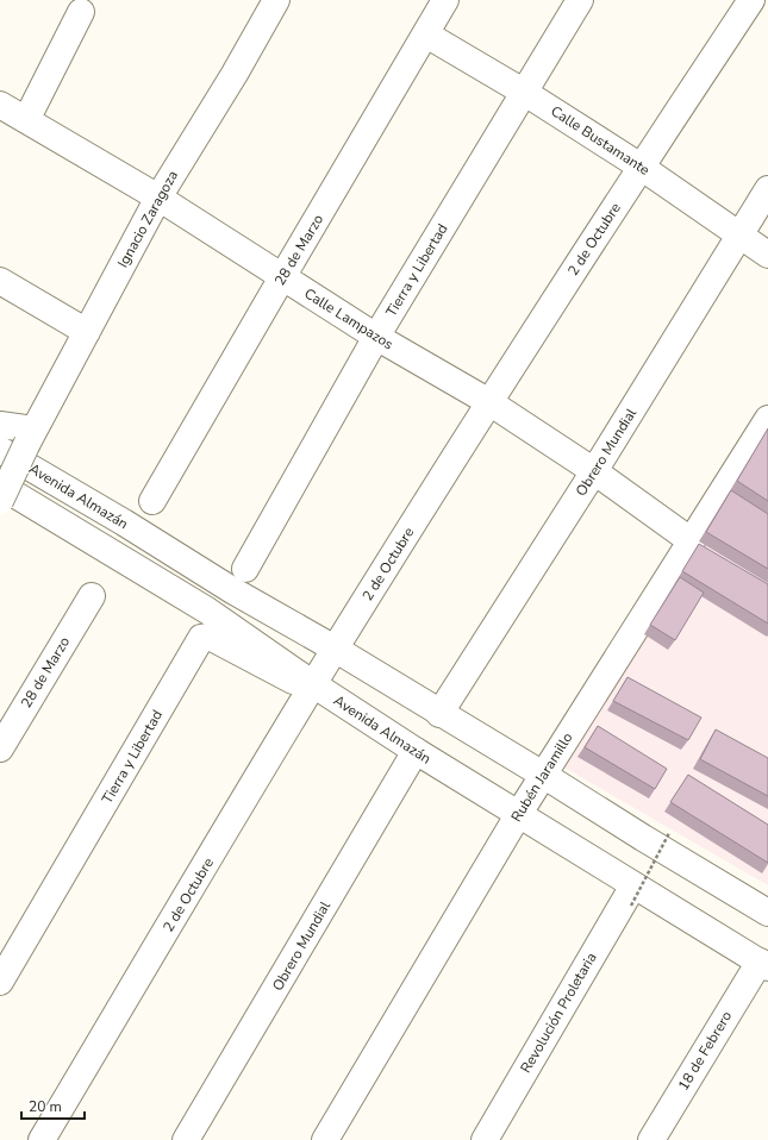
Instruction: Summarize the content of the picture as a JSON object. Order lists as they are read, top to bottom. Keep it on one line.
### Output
{"streets":{"street":["Calle Bustamante","Ignacio Zaragoza","2 de Octubre","28 de Marzo","Tierra y Libertad","Calle Lampazos","Obrero Mundial","Avenida Almazán","Rubén Jaramillo","Revolución Proletaria","18 de Febrero"]},"crossings":[["Calle Bustamante","2 de Octubre"],["Calle Bustamante","28 de Marzo"],["Calle Bustamante","Tierra y Libertad"],["Calle Bustamante","Obrero Mundial"],["Ignacio Zaragoza","Calle Lampazos"],["2 de Octubre","Tierra y Libertad"],["2 de Octubre","Calle Lampazos"],["2 de Octubre","Avenida Almazán"],["28 de Marzo","Calle Lampazos"],["Tierra y Libertad","Calle Lampazos"],["Tierra y Libertad","Avenida Almazán"],["Calle Lampazos","Obrero Mundial"],["Calle Lampazos","Rubén Jaramillo"],["Obrero Mundial","Avenida Almazán"],["Avenida Almazán","Rubén Jaramillo"],["Avenida Almazán","Revolución Proletaria"],["Avenida Almazán","18 de Febrero"]],"scale_bar":"20 m"}
